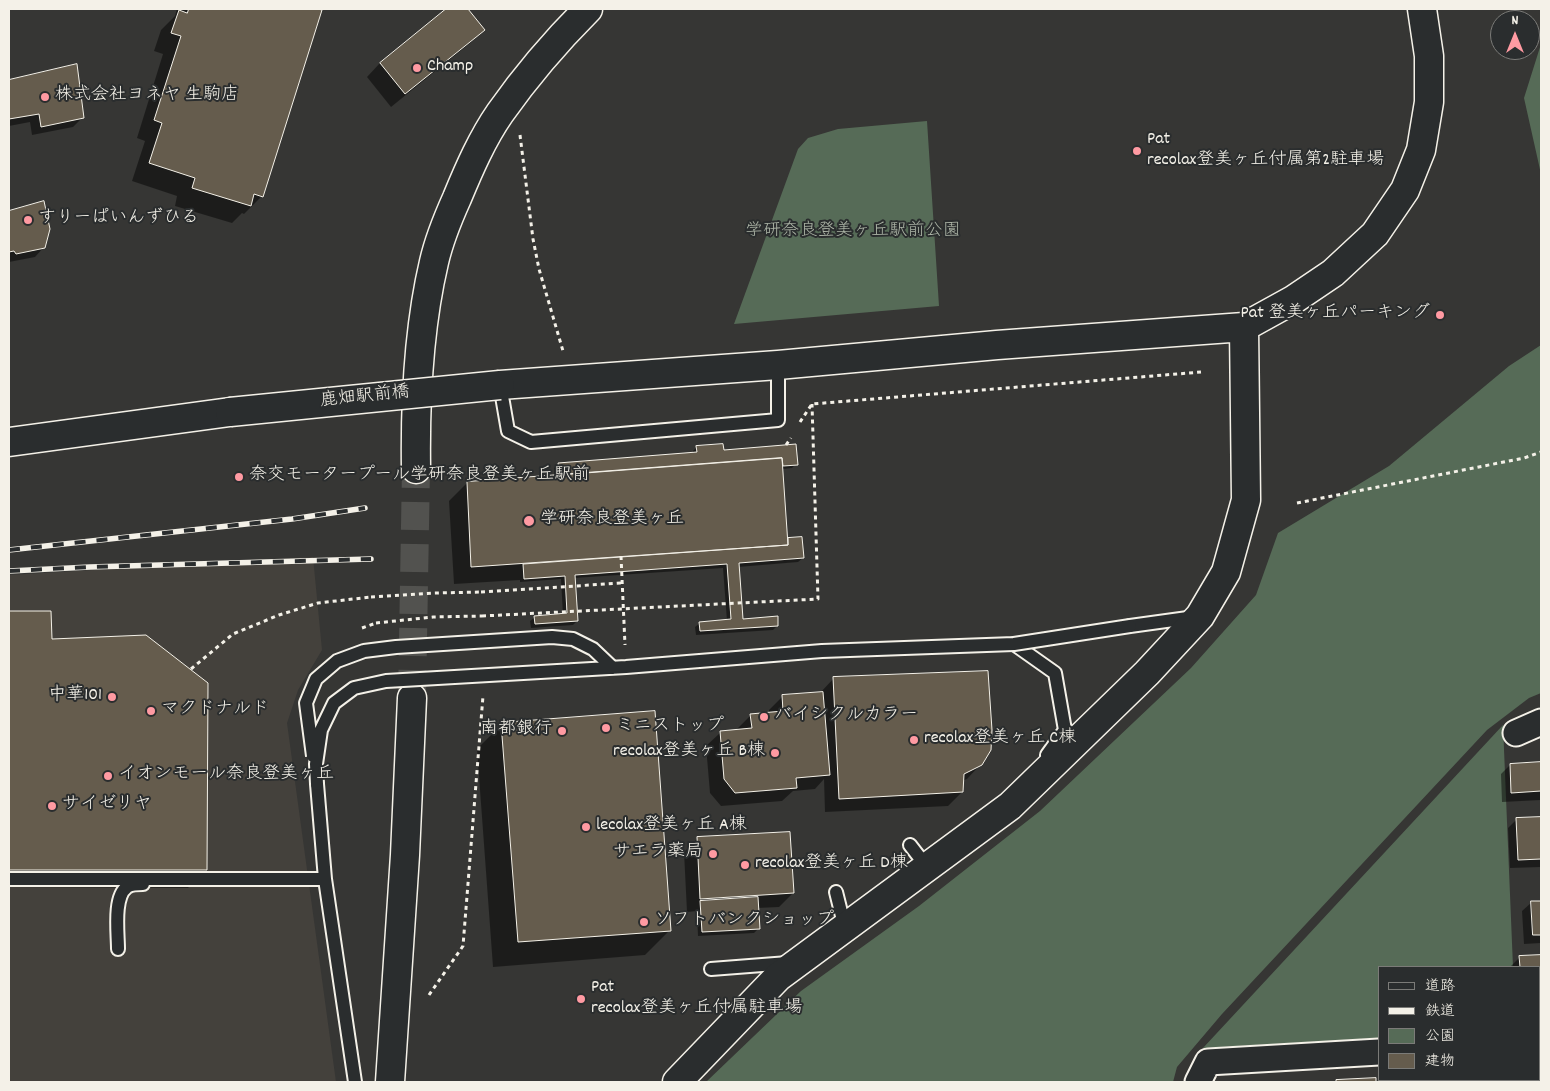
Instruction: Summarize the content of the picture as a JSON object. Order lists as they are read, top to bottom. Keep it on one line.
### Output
{"streets":{"street":["鹿畑駅前橋"]},"parks":["学研奈良登美ヶ丘駅前公園"],"places":["Champ","株式会社ヨネヤ 生駒店","Pat recolax登美ヶ丘付属第2駐車場","すりーぱいんずひる","Pat 登美ヶ丘パーキング","奈交モータープール学研奈良登美ヶ丘駅前","学研奈良登美ヶ丘","中華101","マクドナルド","バイシクルカラー","ミニストップ","南都銀行","recolax登美ヶ丘 C棟","recolax登美ヶ丘 B棟","イオンモール奈良登美ヶ丘","サイゼリヤ","lecolax登美ヶ丘 A棟","サエラ薬局","recolax登美ヶ丘 D棟","ソフトバンクショップ","Pat recolax登美ヶ丘付属駐車場"],"legend":["道路","鉄道","公園","建物"],"north":"top"}
